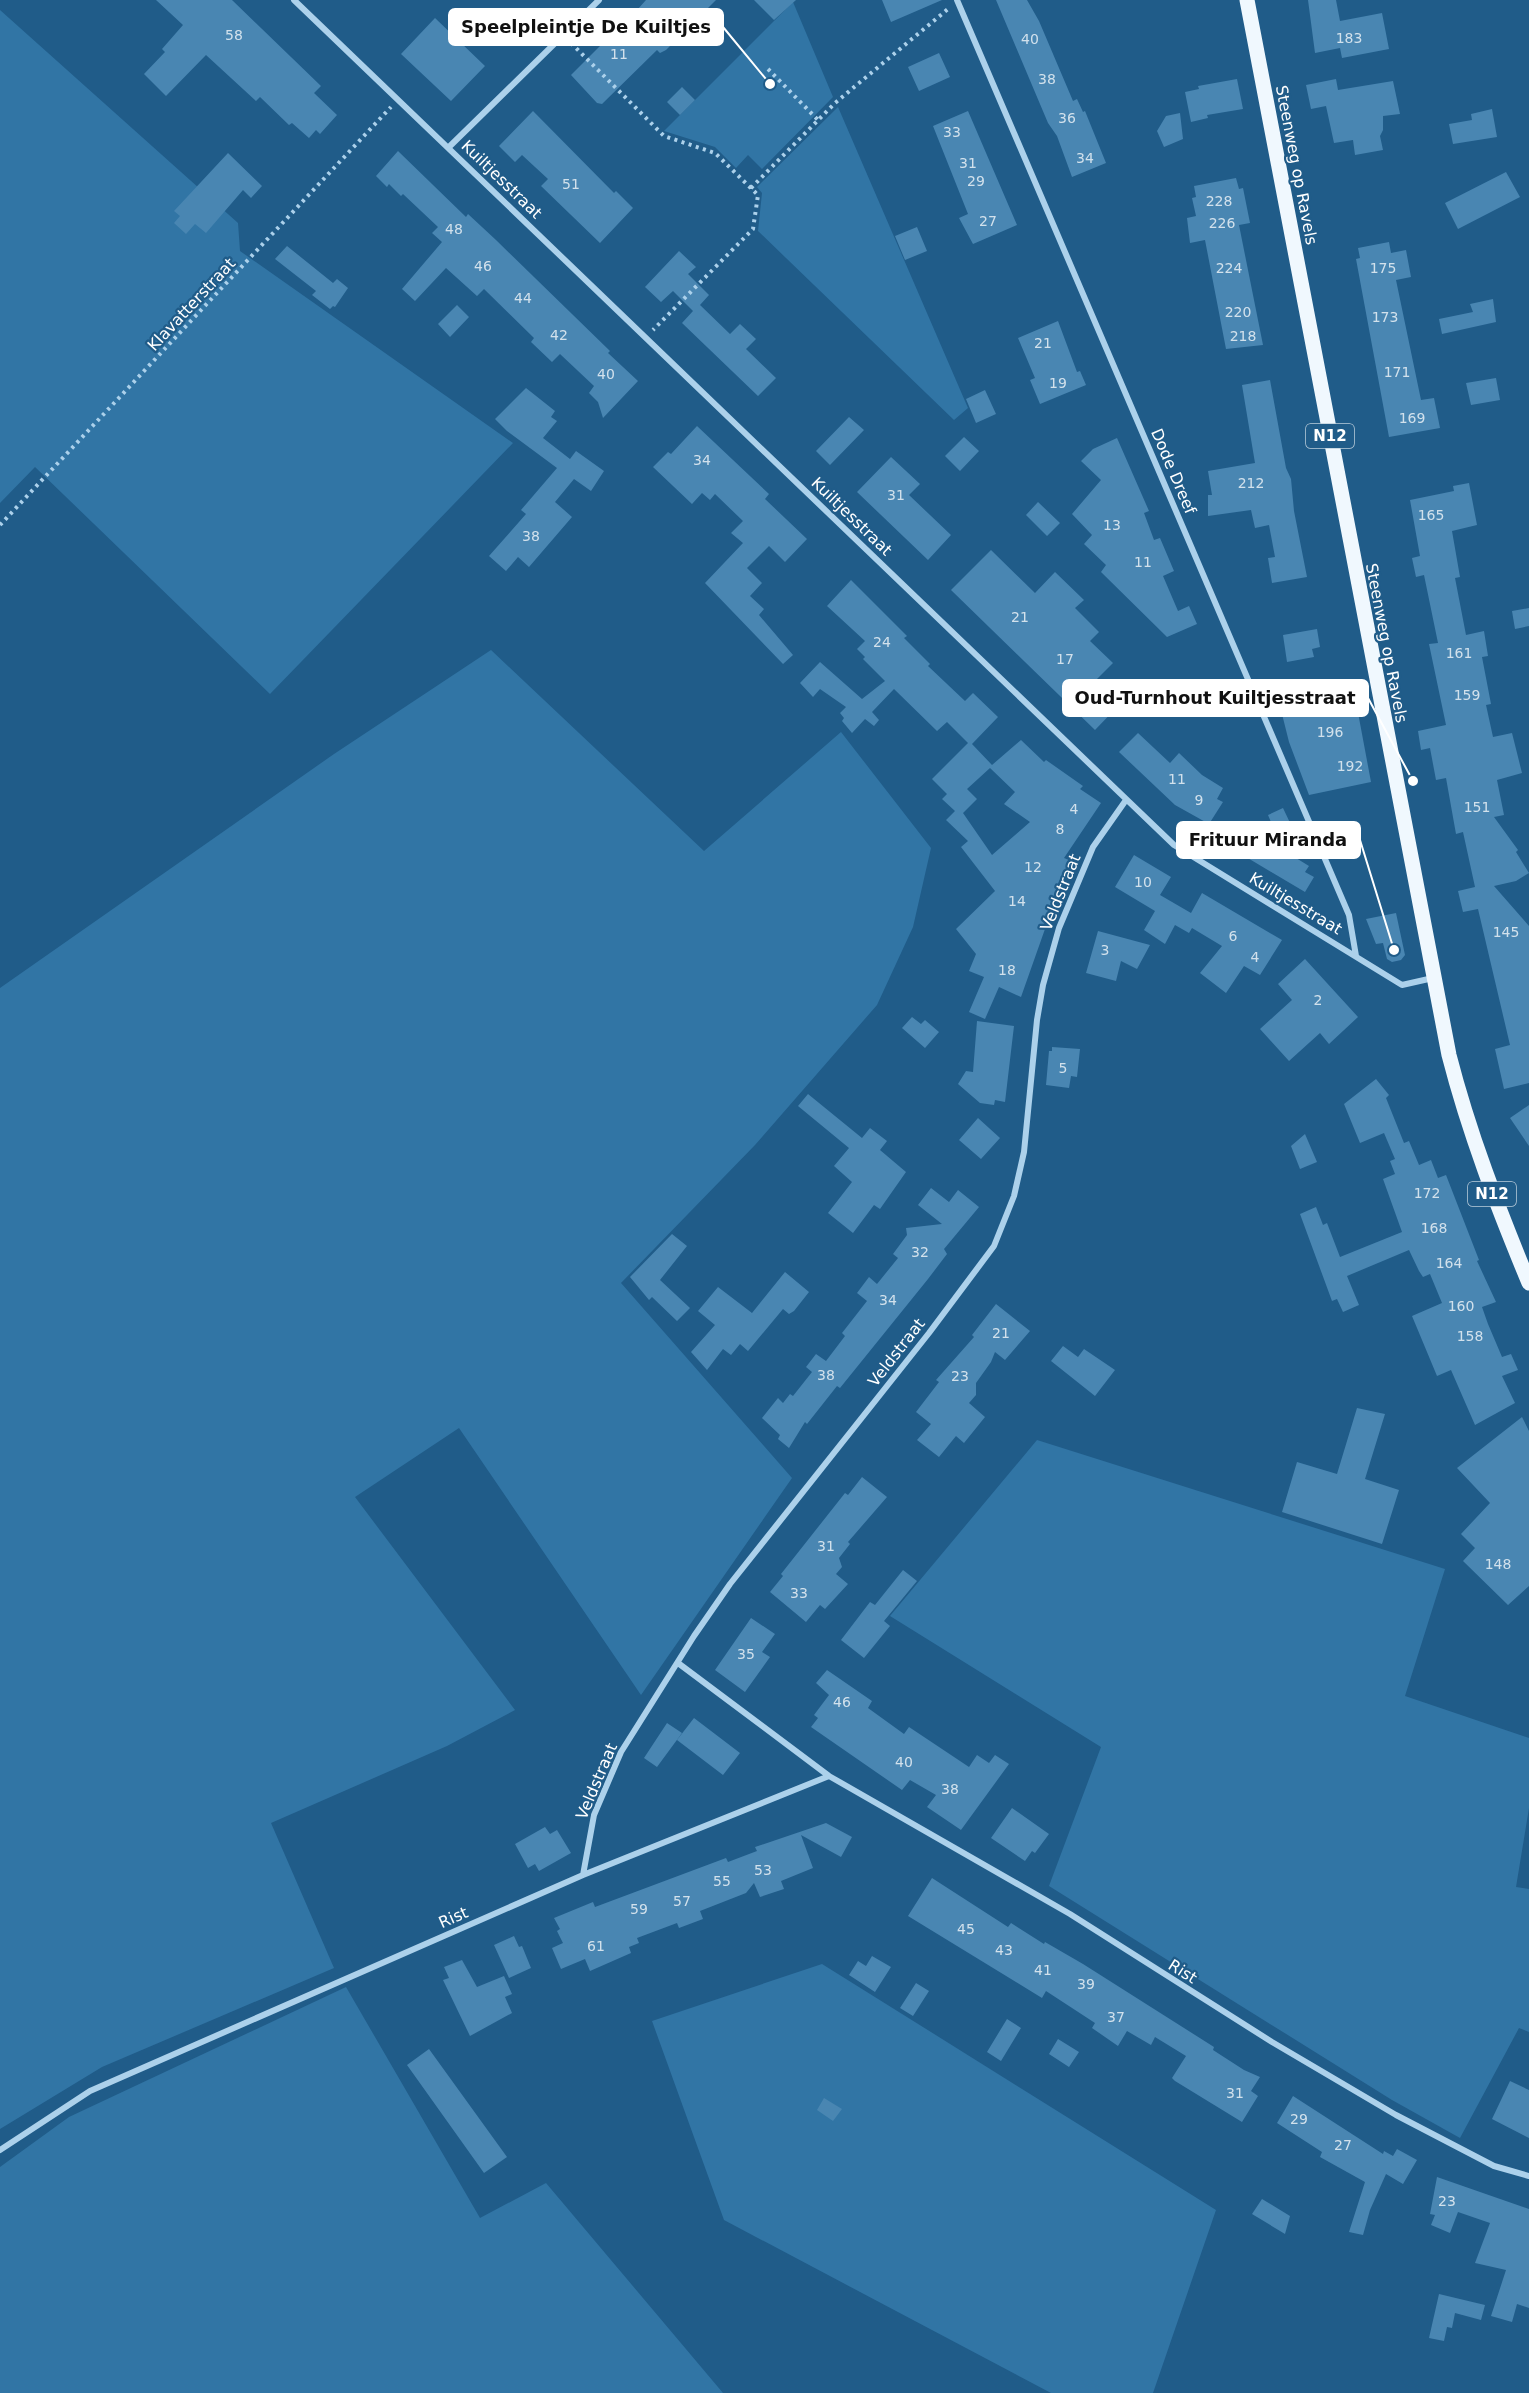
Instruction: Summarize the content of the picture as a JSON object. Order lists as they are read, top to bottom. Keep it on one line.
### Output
{"streets":{"main road":["Steenweg op Ravels","N12"],"street":["Kuiltjesstraat","Dode Dreef","Veldstraat","Rist"],"path":["Klavatterstraat"]},"crossings":[["Steenweg op Ravels","Kuiltjesstraat"],["Kuiltjesstraat","Klavatterstraat"],["Kuiltjesstraat","Dode Dreef"],["Kuiltjesstraat","Veldstraat"],["Veldstraat","Rist"]],"places":["Speelpleintje De Kuiltjes","Oud-Turnhout Kuiltjesstraat","Frituur Miranda"],"house_numbers":["58","183","40","11","38","36","33","34","31","29","51","228","27","226","48","46","224","175","44","220","173","42","218","21","171","40","19","169","34","212","31","165","13","38","11","21","24","161","17","159","196","192","11","9","151","4","8","12","10","14","145","6","3","4","18","2","5","172","168","32","164","34","160","21","158","38","23","31","148","33","35","46","40","38","53","55","57","59","45","61","43","41","39","37","31","29","27","23"]}
